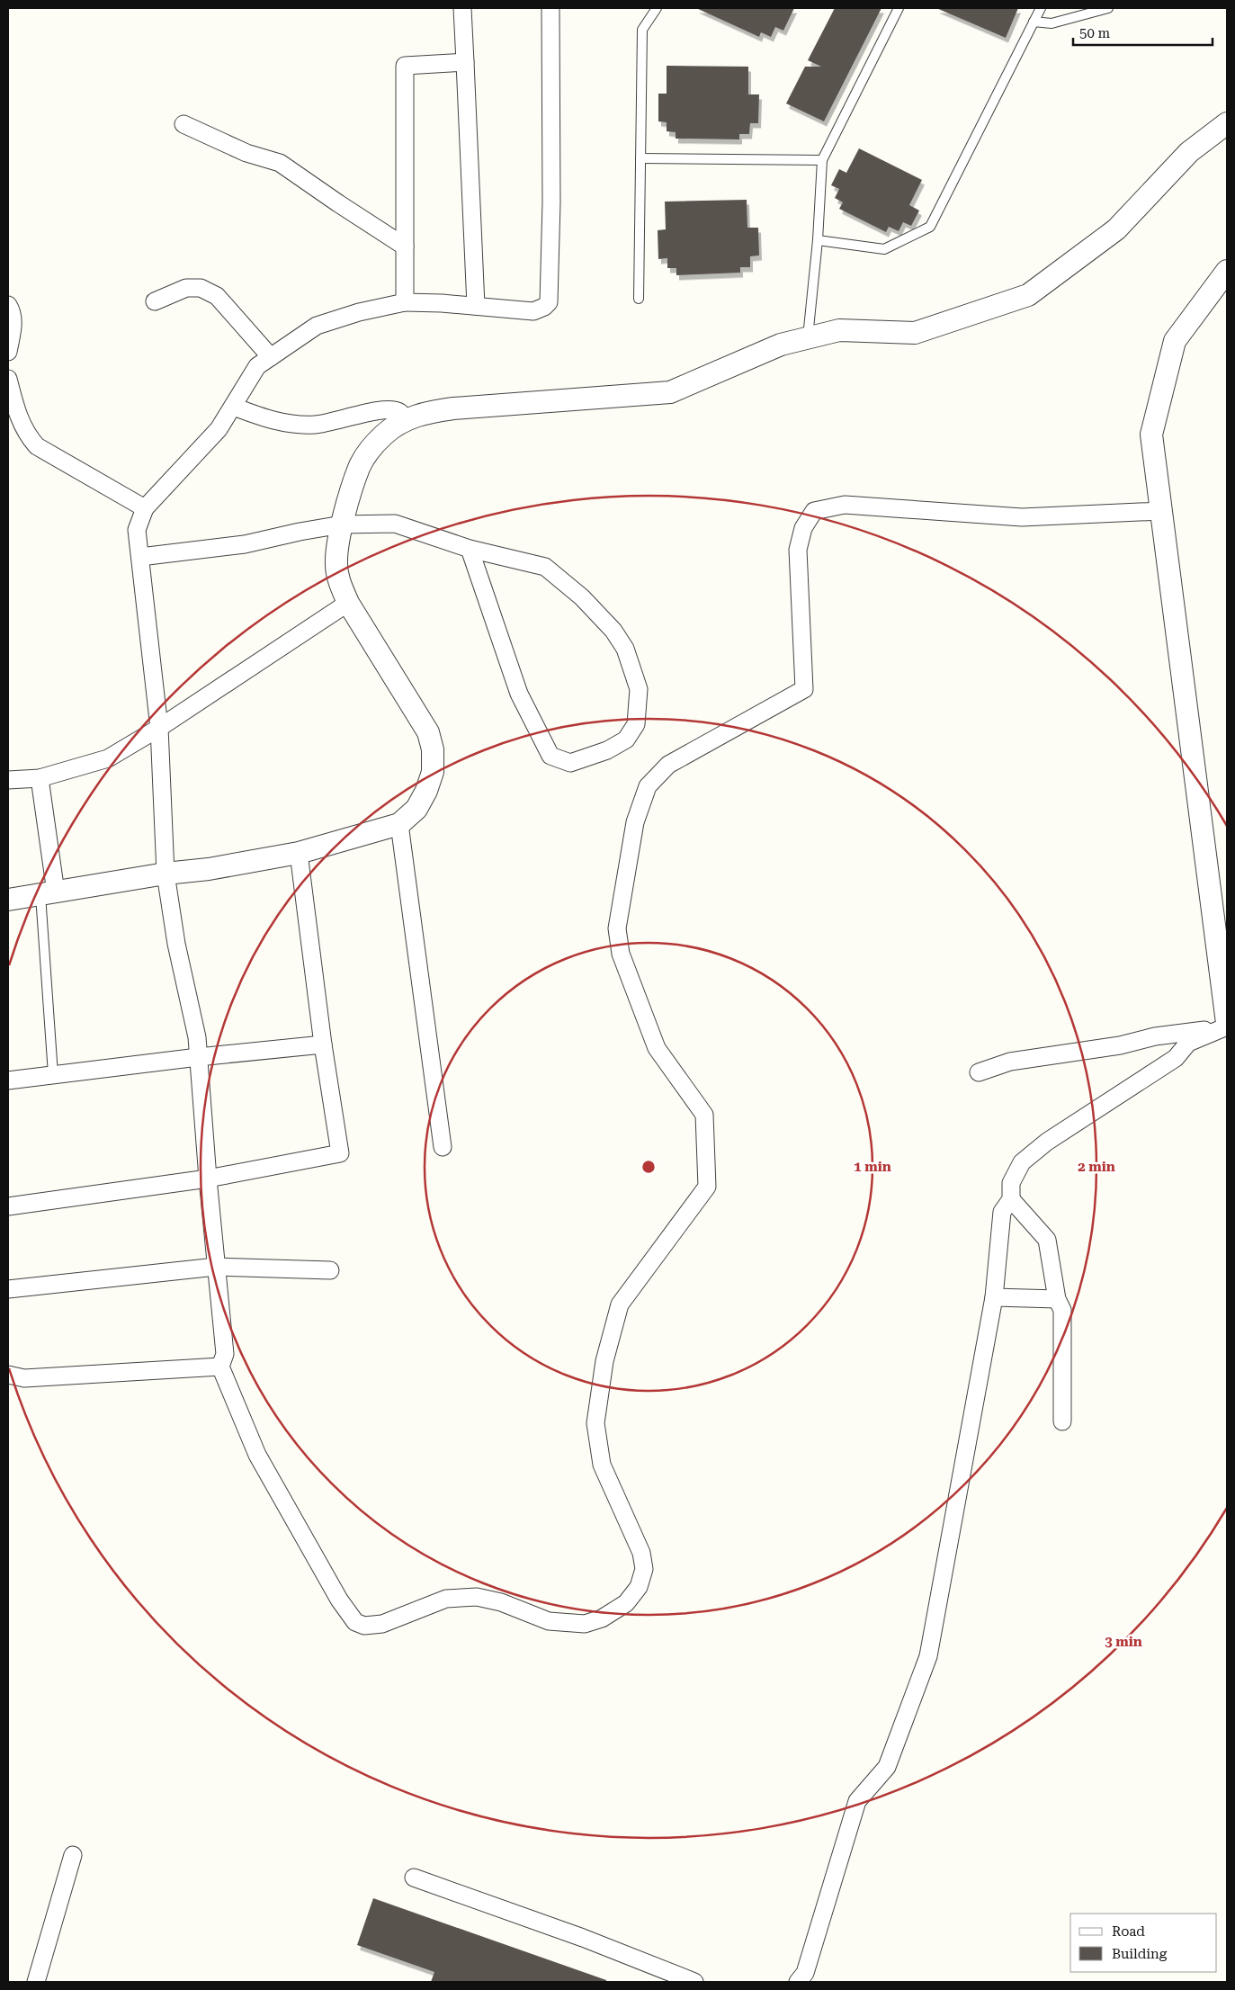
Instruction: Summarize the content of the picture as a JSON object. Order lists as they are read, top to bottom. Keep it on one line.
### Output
{"legend":["Road","Building"],"scale_bar":"50 m","rings":["1 min","2 min","3 min"]}
